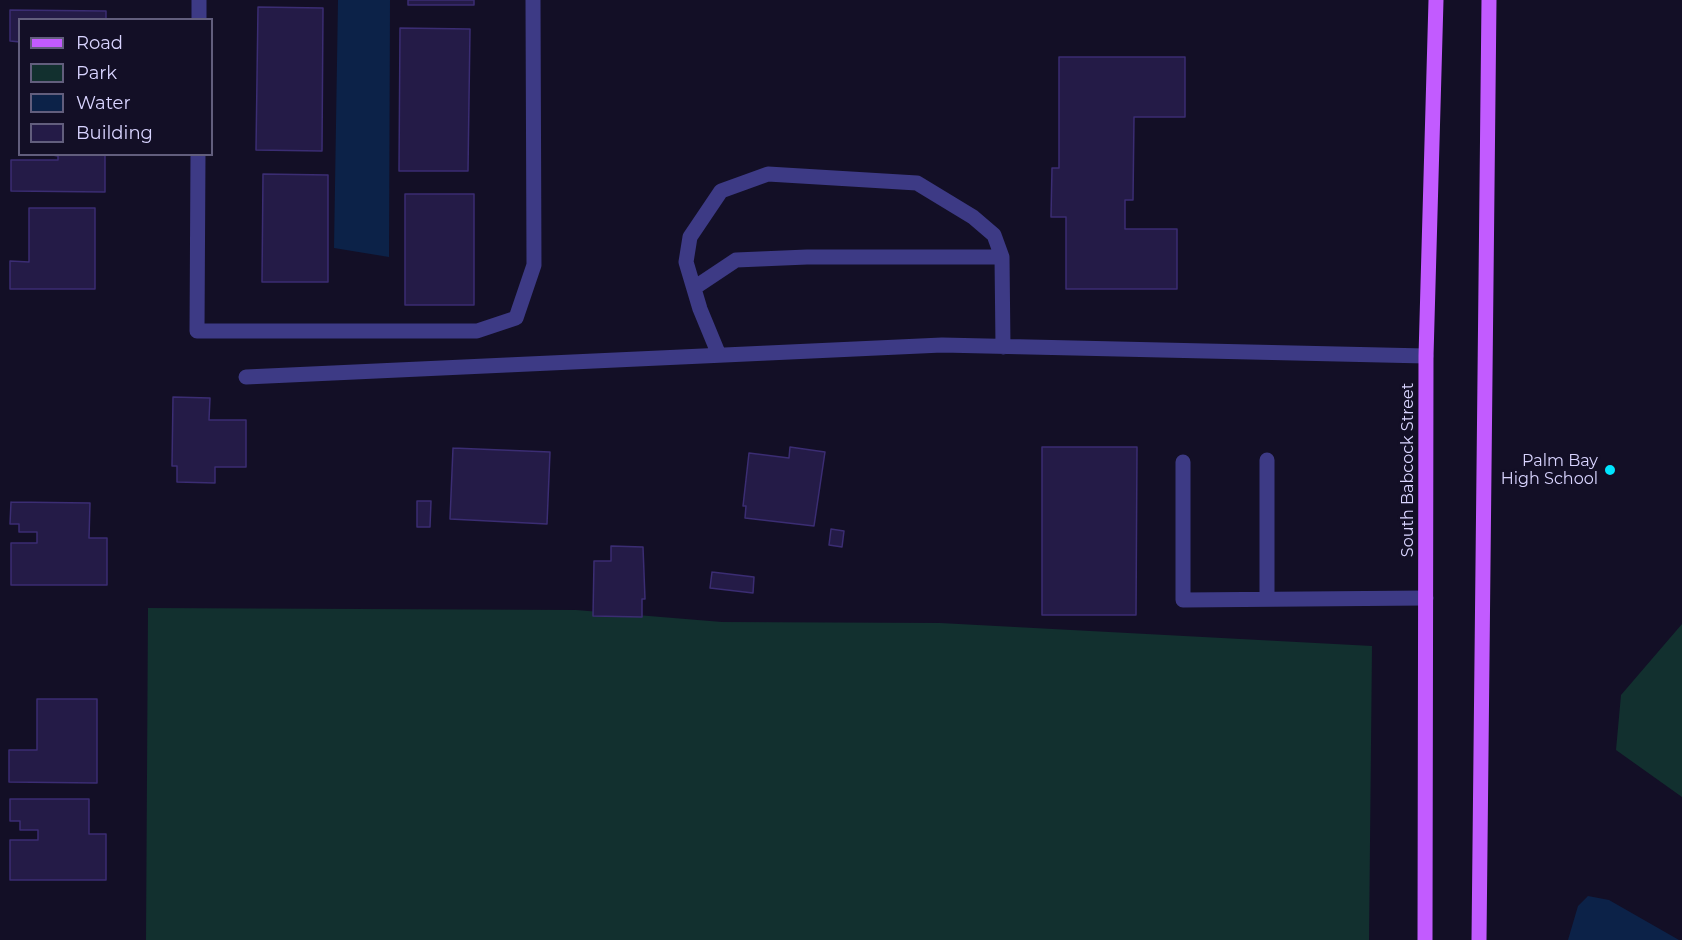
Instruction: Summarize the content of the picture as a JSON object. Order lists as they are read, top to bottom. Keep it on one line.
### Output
{"streets":{"main road":["South Babcock Street"]},"places":["Palm Bay High School"],"legend":["Road","Park","Water","Building"]}
